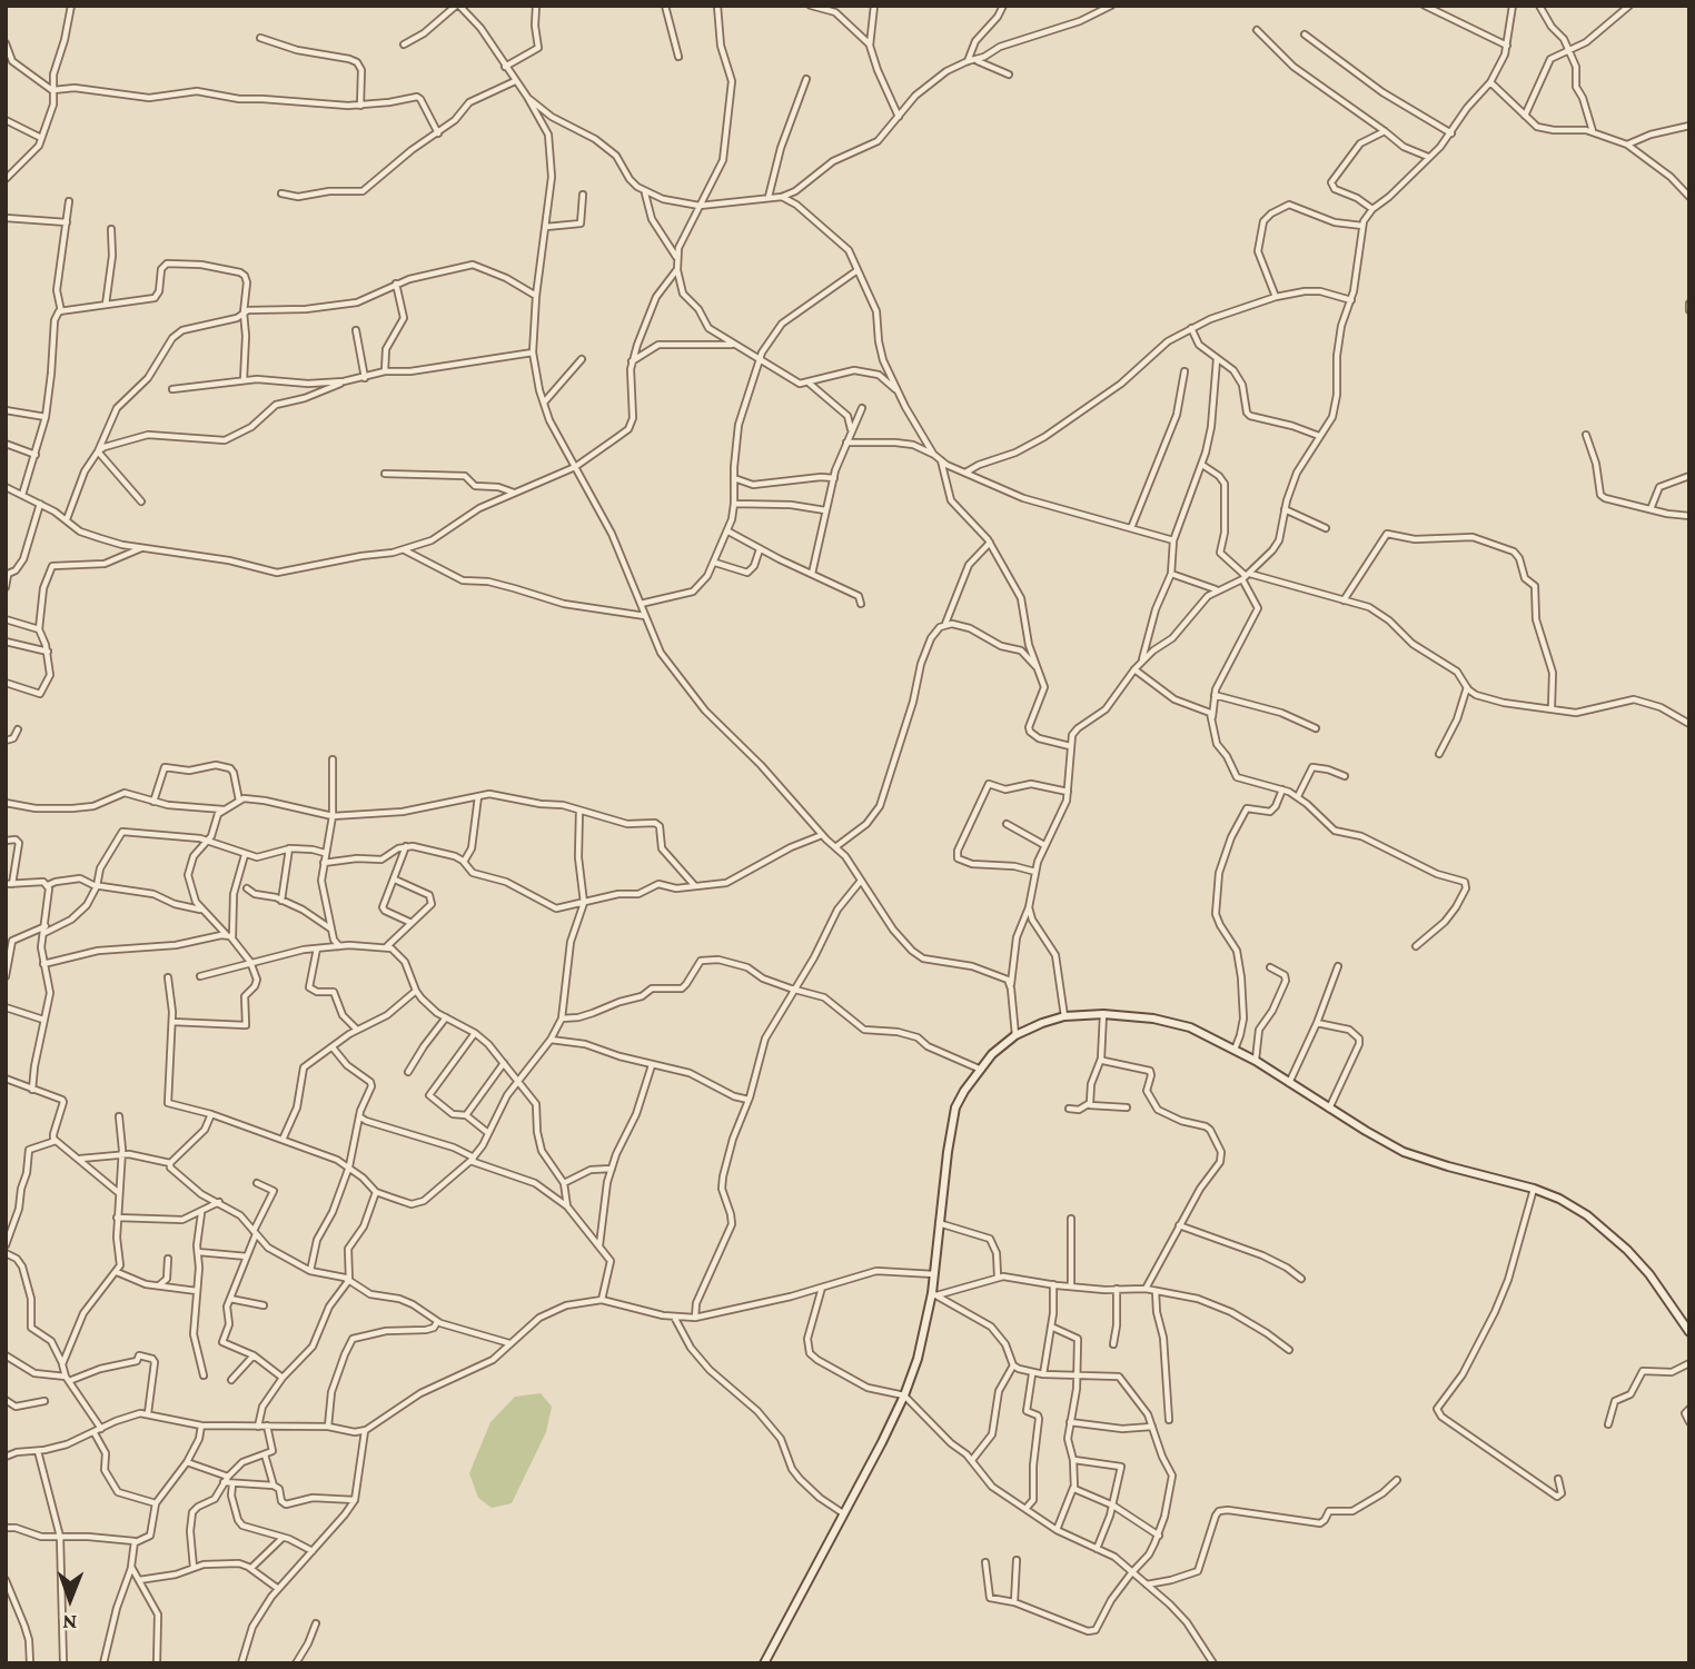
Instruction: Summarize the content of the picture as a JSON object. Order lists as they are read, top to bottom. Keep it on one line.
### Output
{"north":"bottom"}
